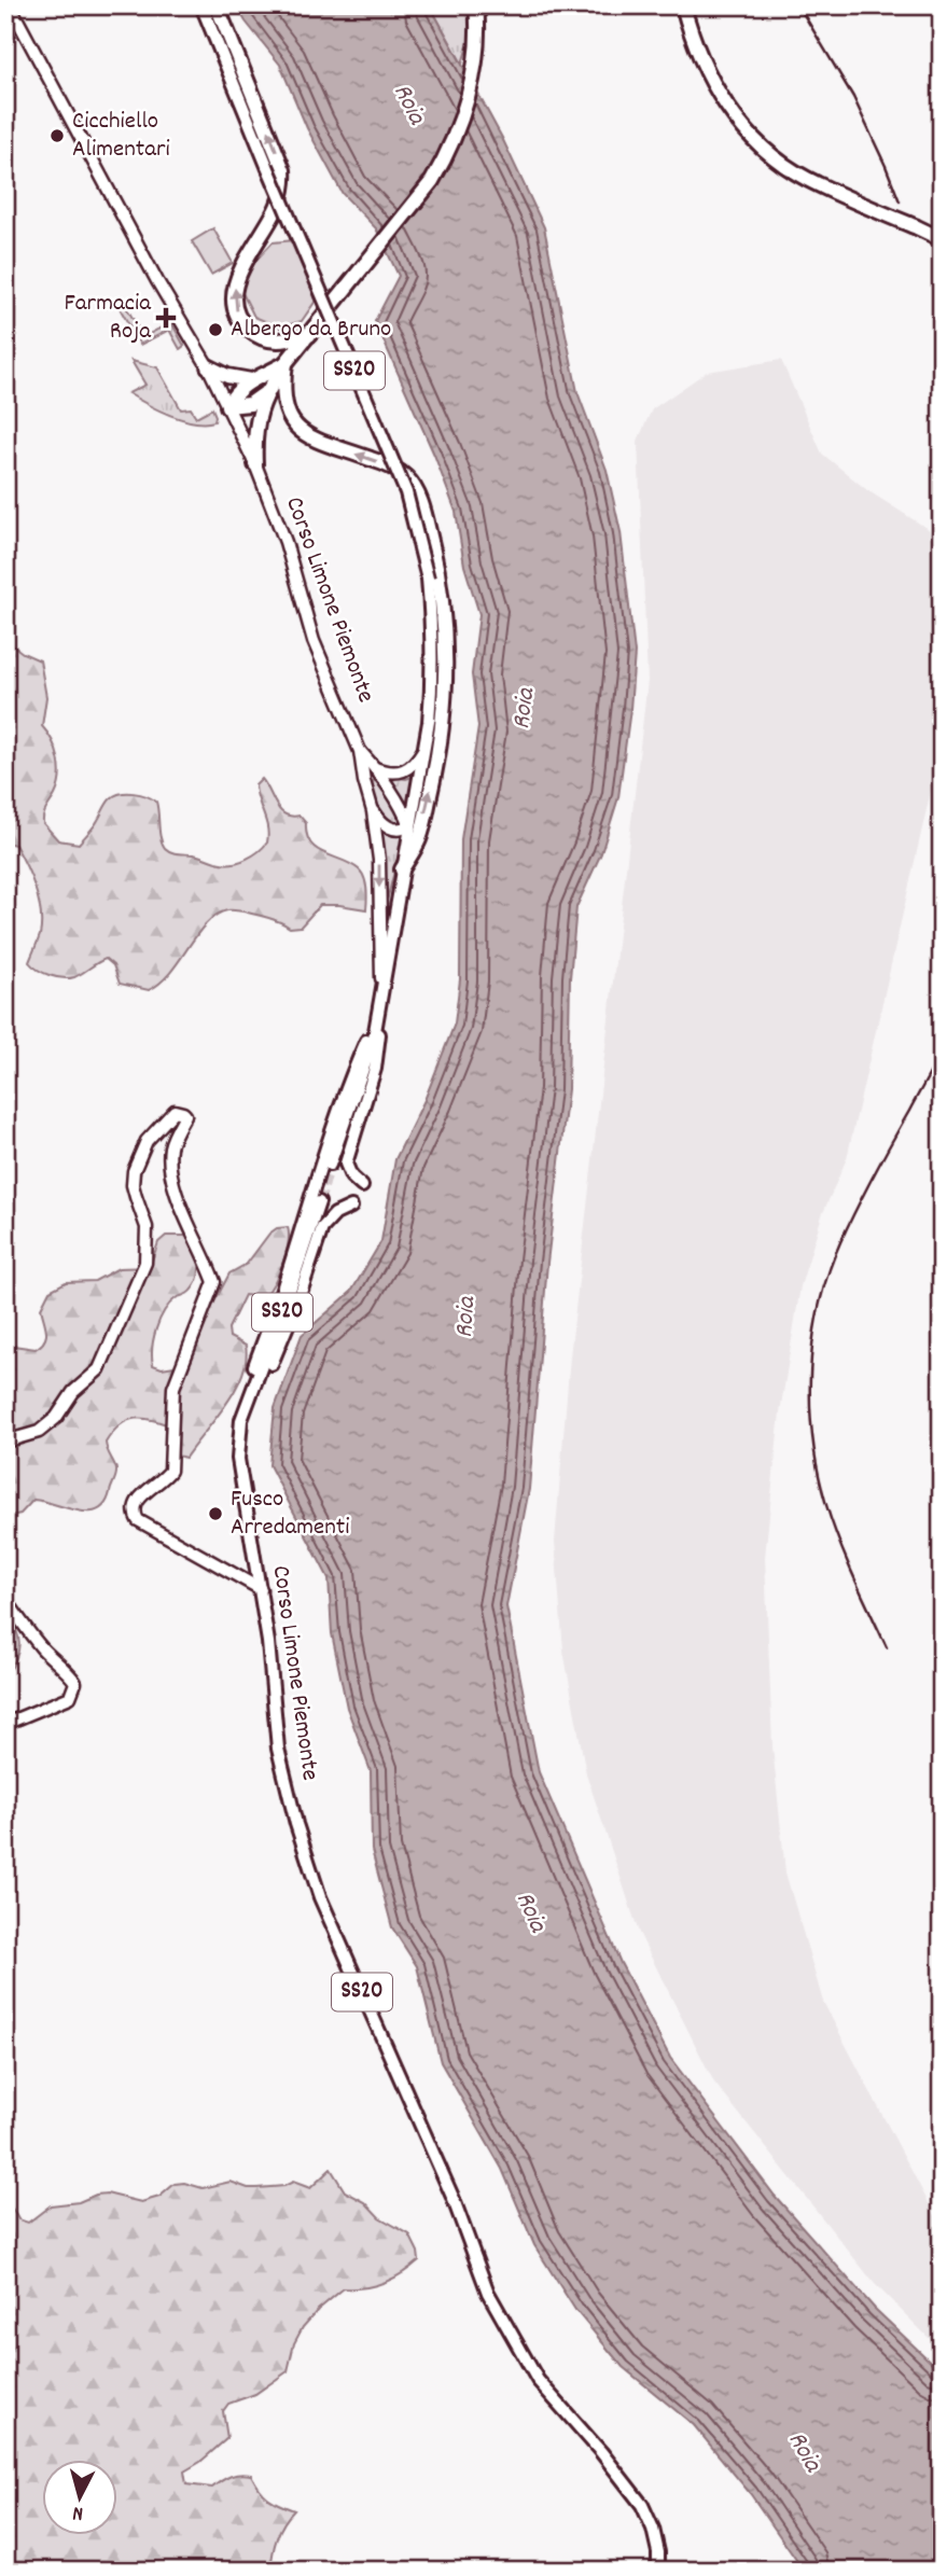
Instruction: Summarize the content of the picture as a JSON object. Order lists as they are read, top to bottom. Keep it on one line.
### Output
{"streets":{"main road":["SS20","Corso Limone Piemonte"]},"crossings":[["SS20","Corso Limone Piemonte"]],"water":["Roia"],"places":{"other":["Cicchiello Alimentari","Albergo da Bruno","Fusco Arredamenti"],"health":["Farmacia Roja"]},"north":"bottom"}
